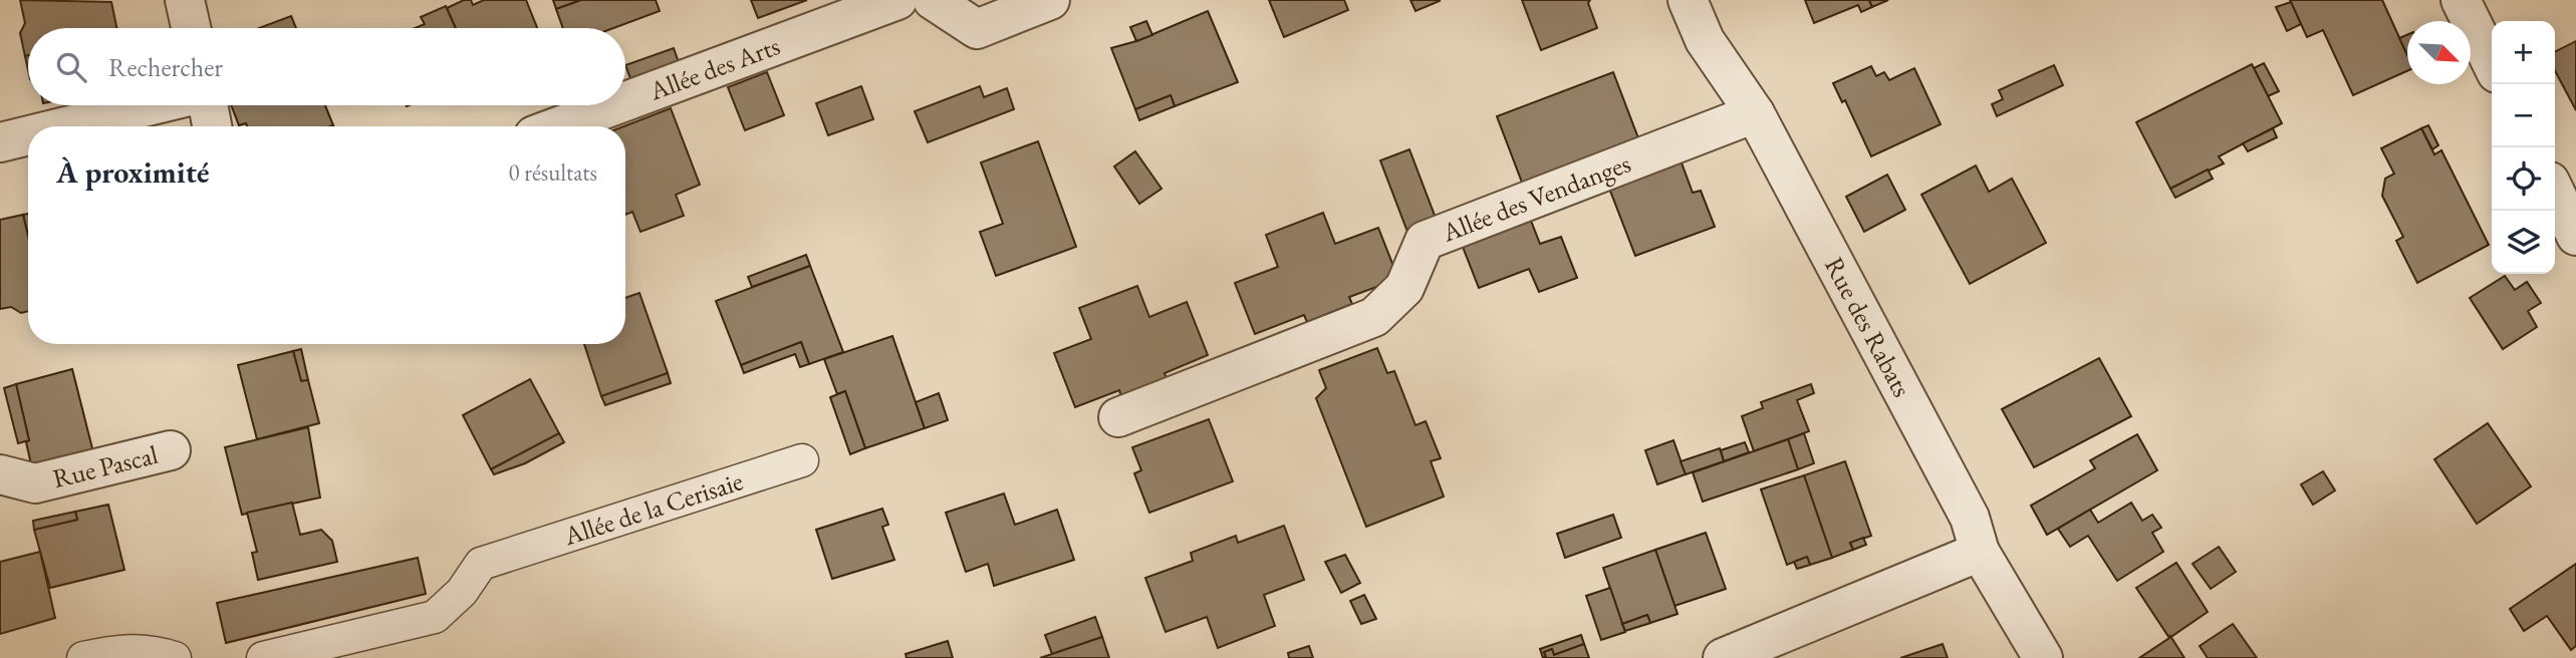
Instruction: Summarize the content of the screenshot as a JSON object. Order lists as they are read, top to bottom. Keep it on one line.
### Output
{"streets":{"street":["Allée des Arts","Allée des Vendanges","Rue des Rabats","Rue Pascal"],"lane":["Allée de la Cerisaie"]},"crossings":[["Allée des Vendanges","Rue des Rabats"]],"north":"bottom right","page":{"map_buttons":["+","−"],"search":"Rechercher","heading":["À proximité","0 résultats"]}}
